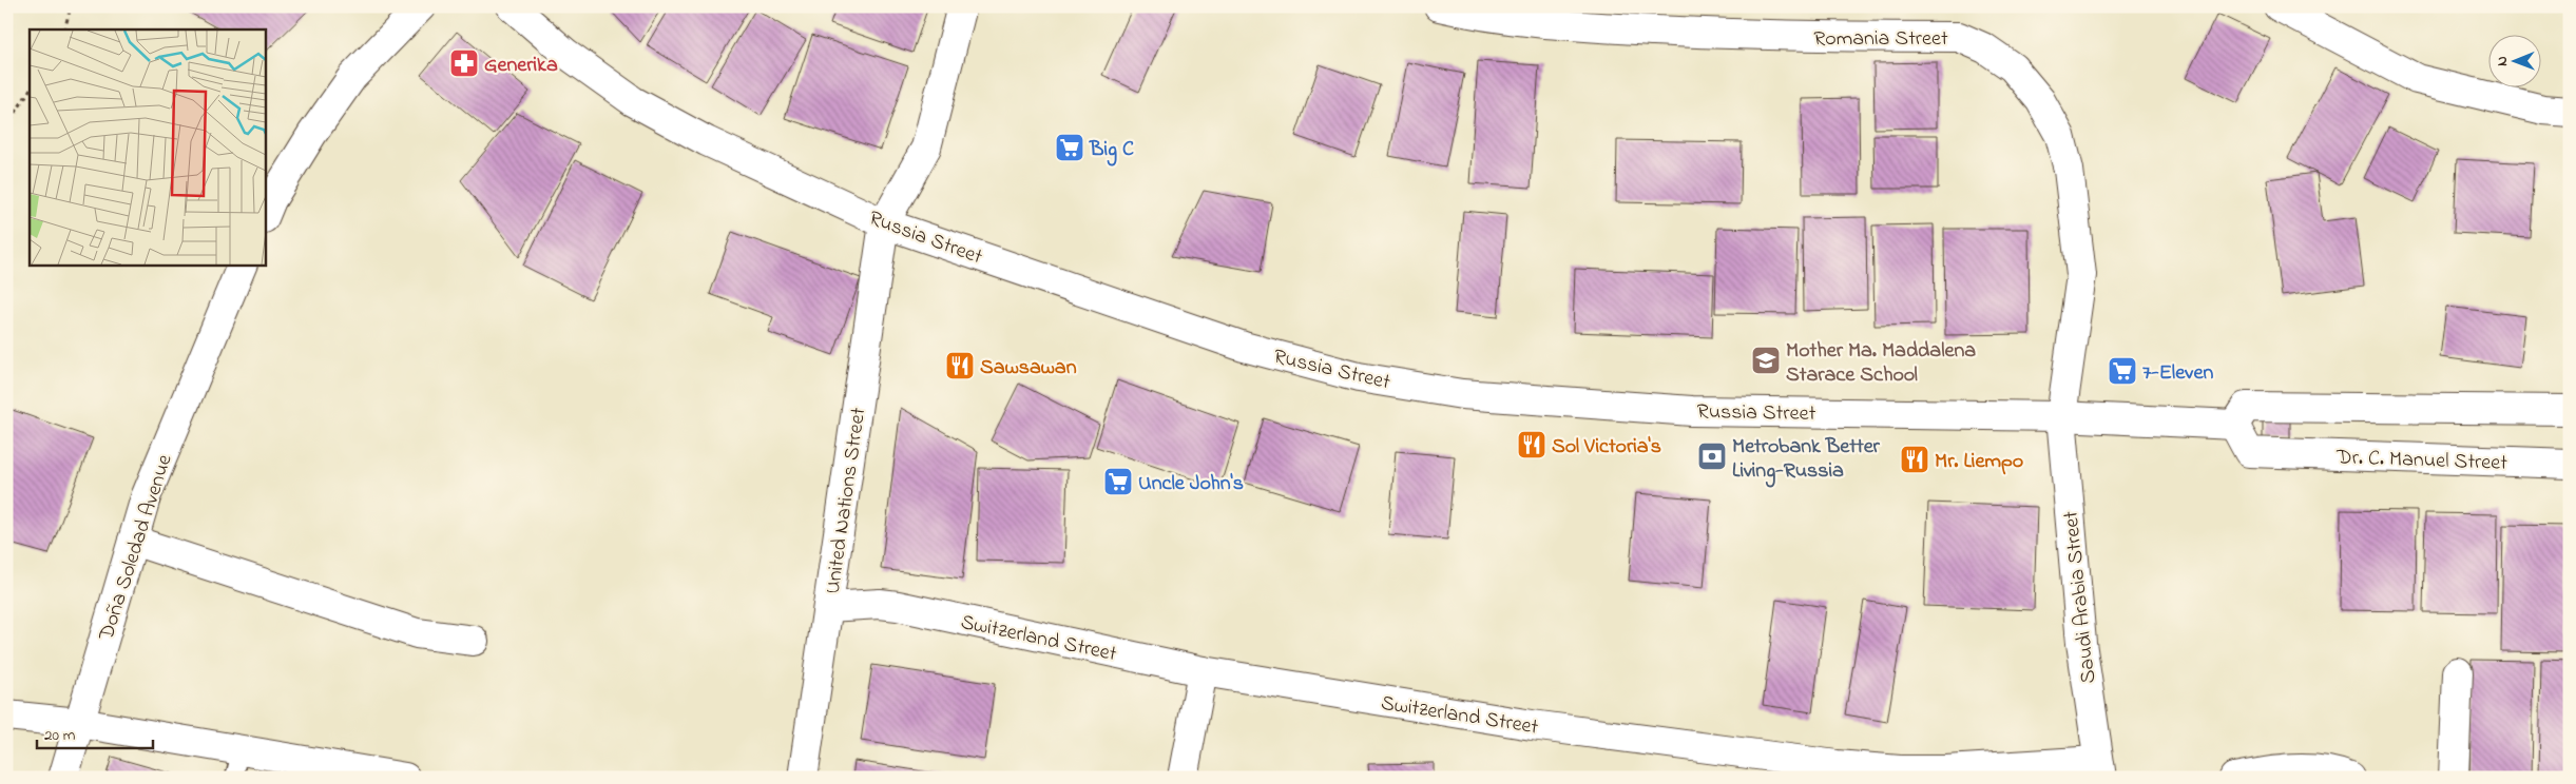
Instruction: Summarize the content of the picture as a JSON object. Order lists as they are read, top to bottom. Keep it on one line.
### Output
{"streets":{"street":["Romania Street","Russia Street","Dr. C. Manuel Street","United Nations Street","Doña Soledad Avenue","Saudi Arabia Street","Switzerland Street"]},"crossings":[["Romania Street","Russia Street"],["Romania Street","Saudi Arabia Street"],["Russia Street","Dr. C. Manuel Street"],["Russia Street","United Nations Street"],["Russia Street","Saudi Arabia Street"],["United Nations Street","Switzerland Street"],["Saudi Arabia Street","Switzerland Street"]],"places":{"pharmacy":["Generika"],"supermarket":["Big C","7-Eleven","Uncle John's"],"school or university":["Mother Ma. Maddalena Starace School"],"restaurant":["Sawsawan","Sol Victoria's","Mr. Liempo"],"bank":["Metrobank Better Living-Russia"]},"scale_bar":"20 m","north":"left"}
